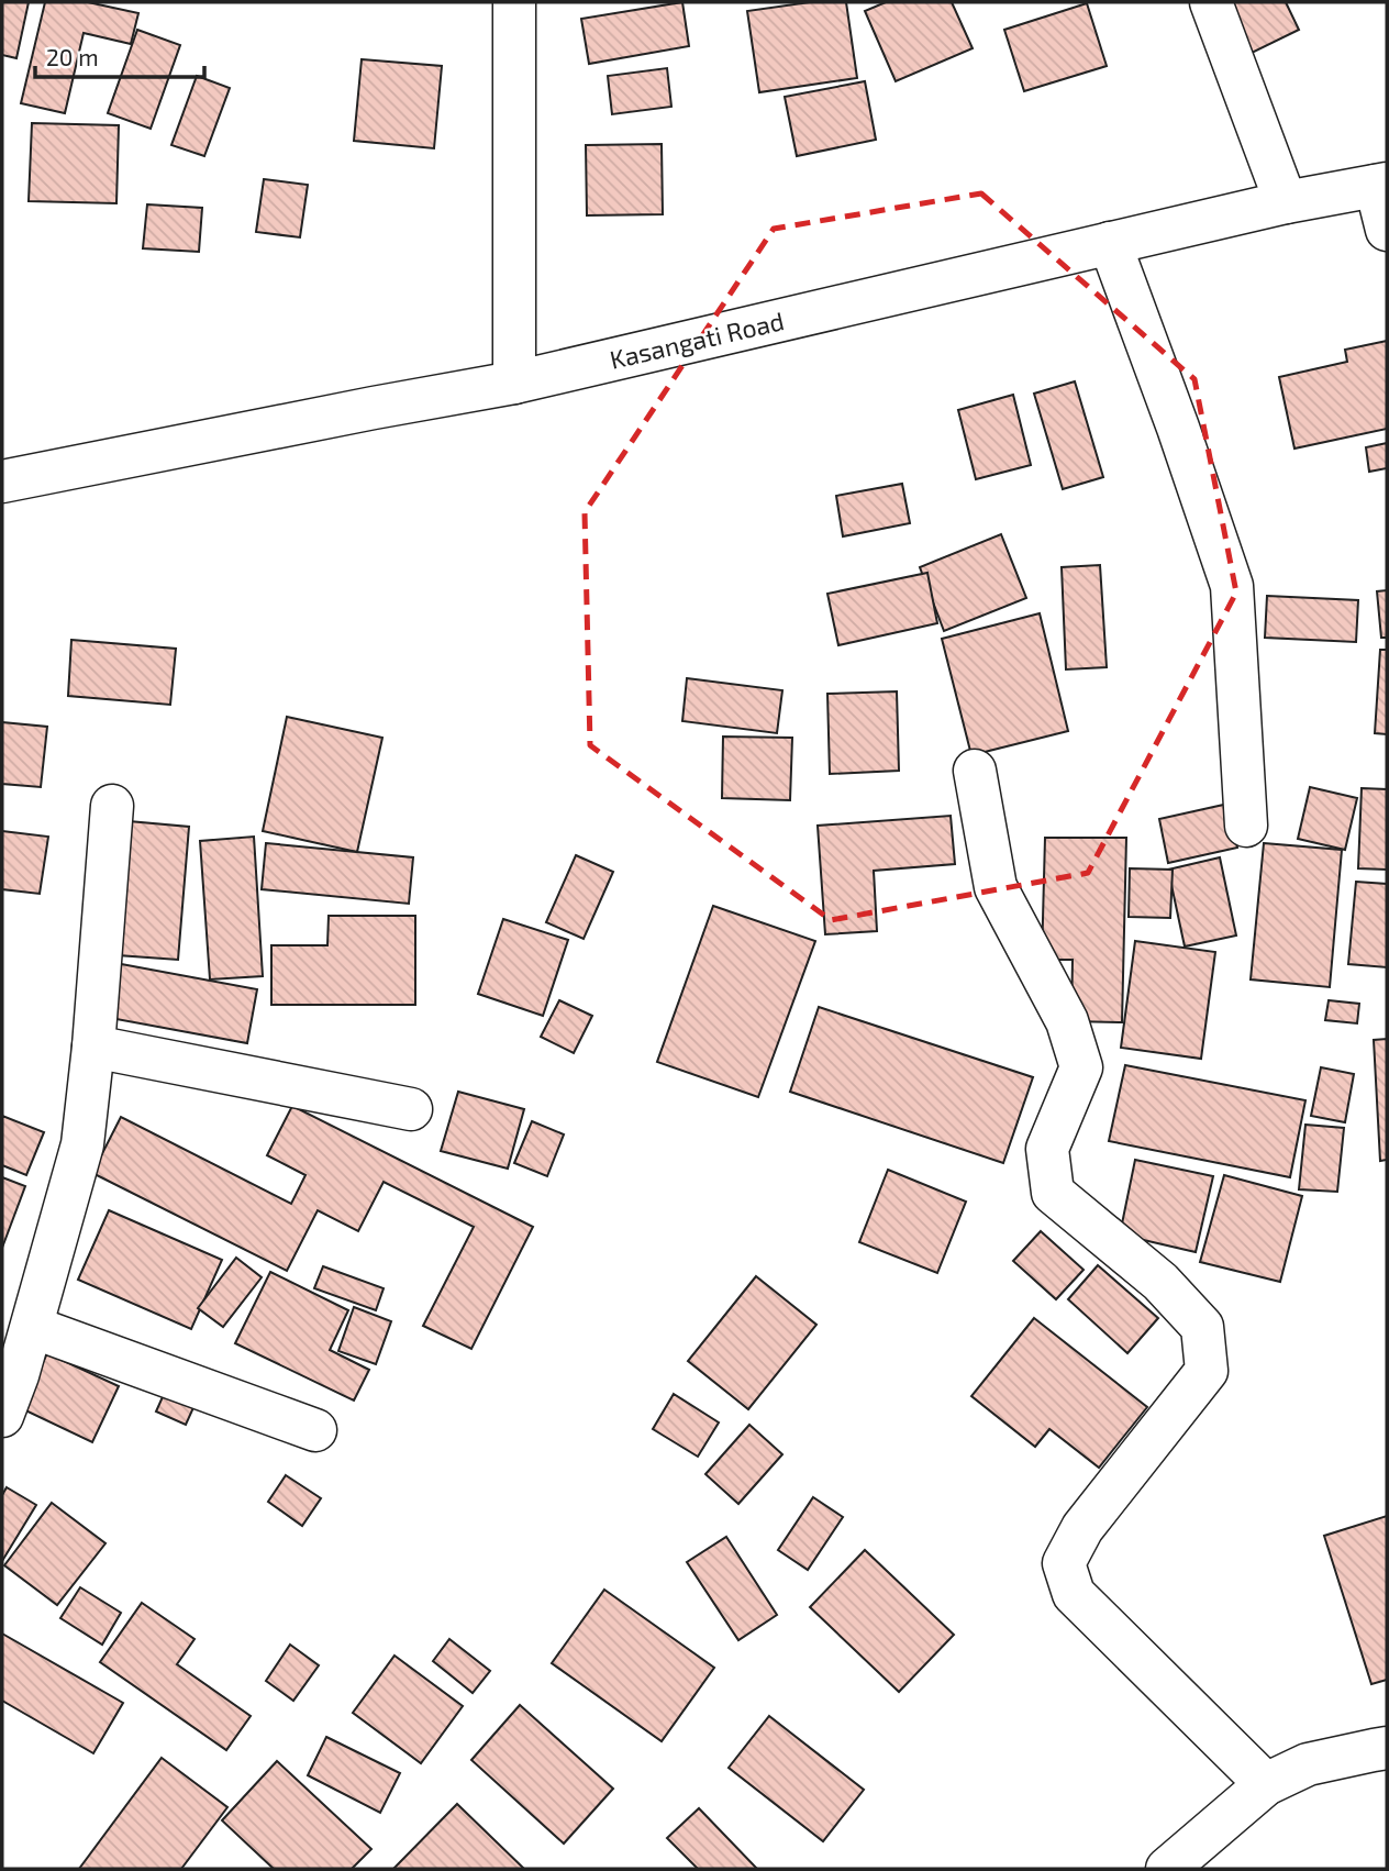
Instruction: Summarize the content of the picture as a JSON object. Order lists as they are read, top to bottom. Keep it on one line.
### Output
{"streets":{"street":["Kasangati Road"]},"scale_bar":"20 m"}
